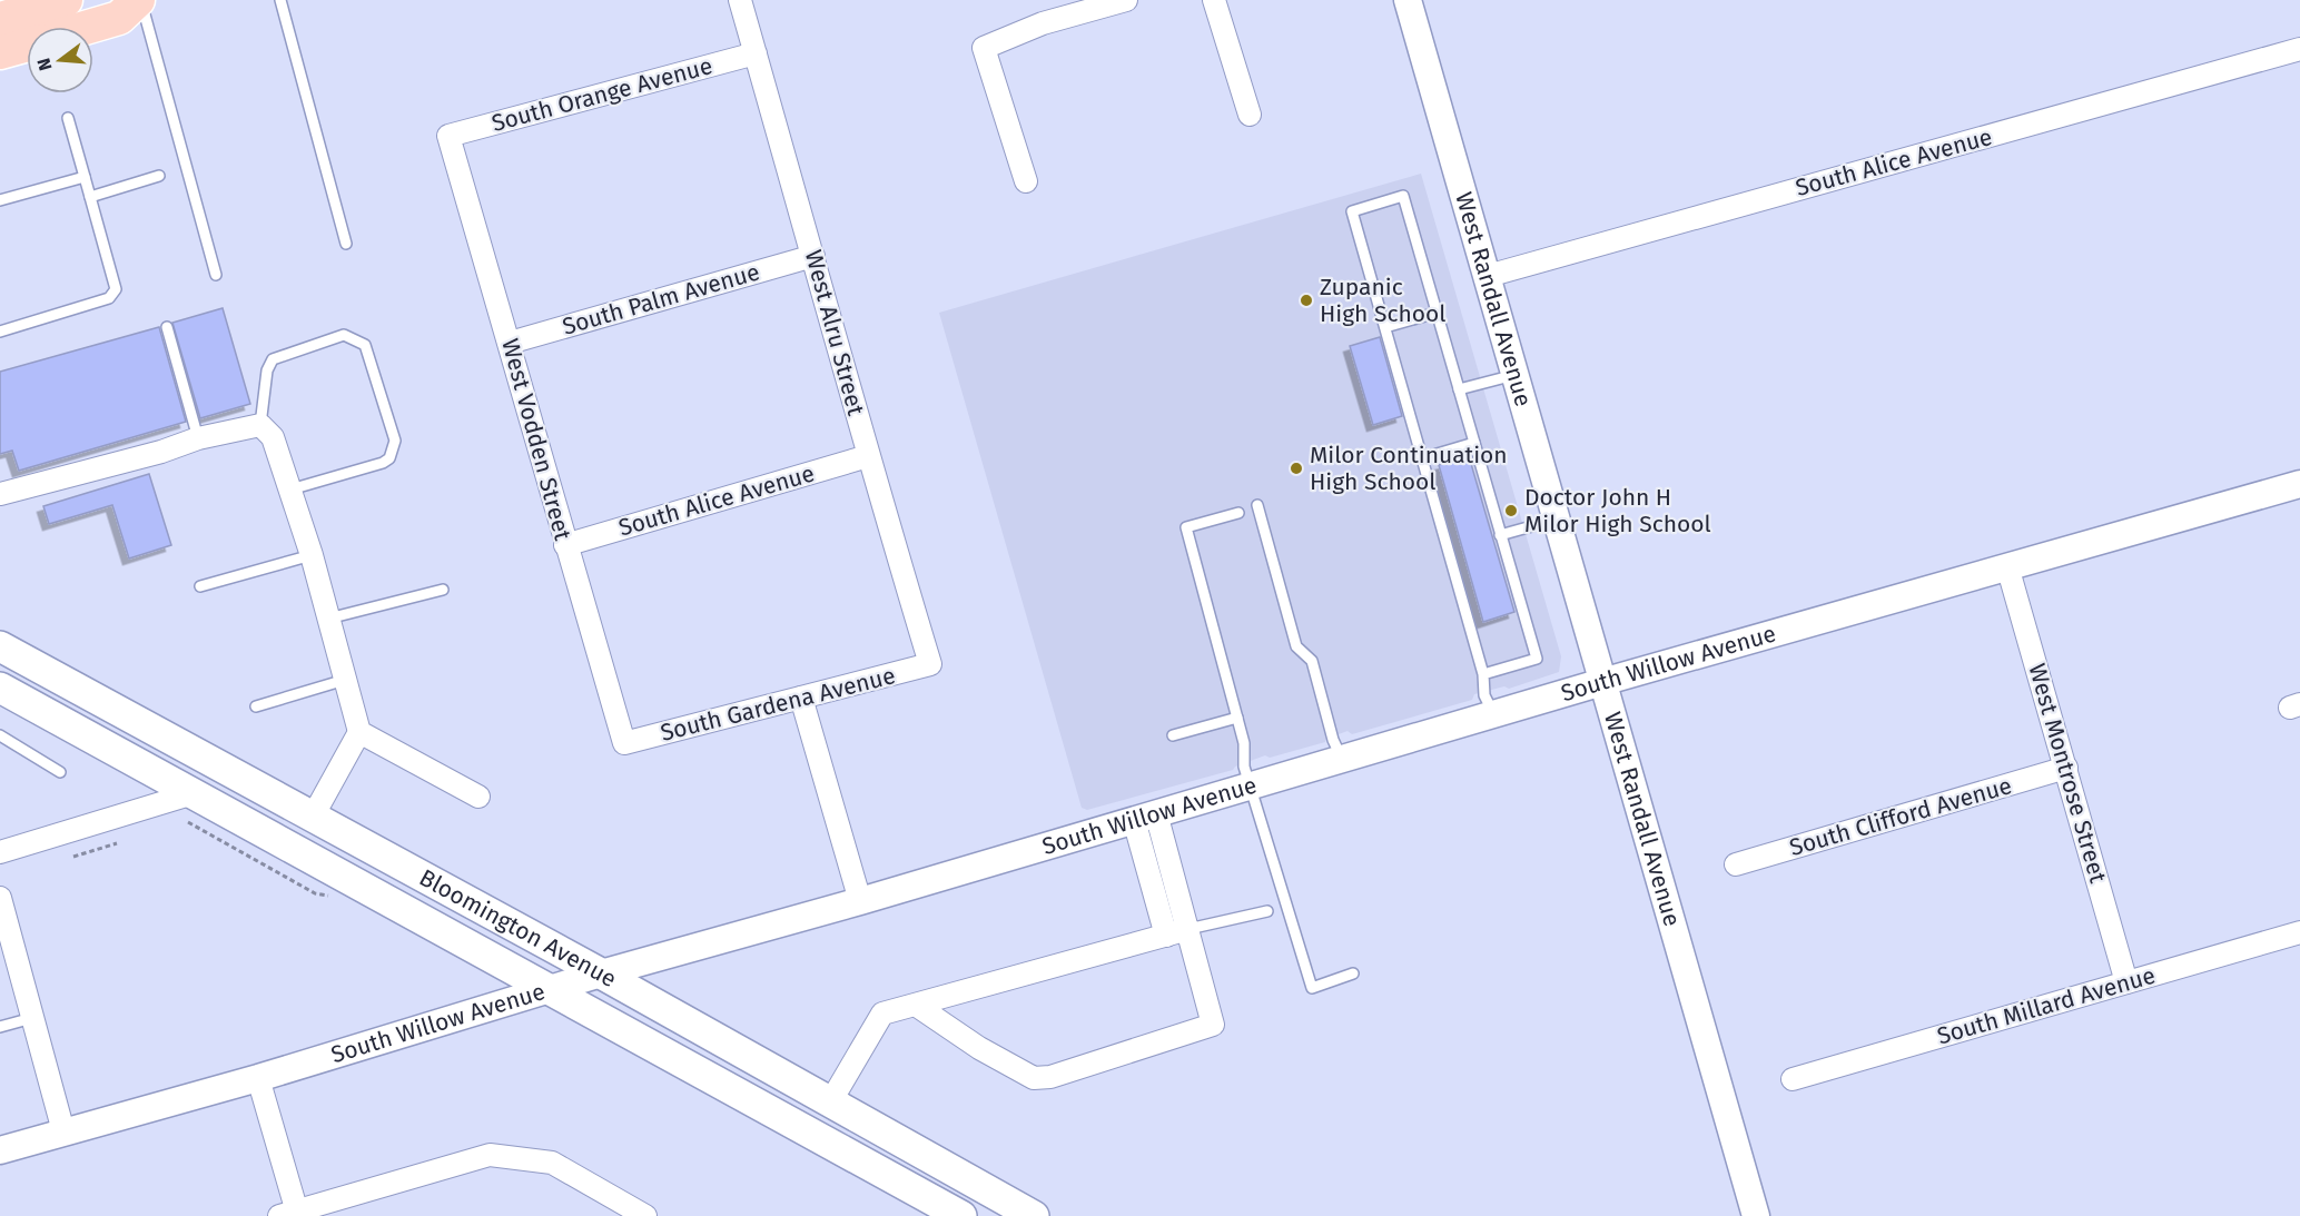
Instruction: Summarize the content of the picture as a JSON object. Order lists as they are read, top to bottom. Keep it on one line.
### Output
{"streets":{"main road":["Bloomington Avenue"],"street":["South Orange Avenue","South Alice Avenue","South Palm Avenue","West Randall Avenue","West Alru Street","West Vodden Street","South Willow Avenue","South Gardena Avenue","West Montrose Street","South Clifford Avenue","South Millard Avenue"]},"crossings":[["South Orange Avenue","West Alru Street"],["South Orange Avenue","West Vodden Street"],["South Alice Avenue","West Randall Avenue"],["South Alice Avenue","West Alru Street"],["South Alice Avenue","West Vodden Street"],["South Palm Avenue","West Alru Street"],["South Palm Avenue","West Vodden Street"],["West Randall Avenue","South Willow Avenue"],["West Alru Street","South Gardena Avenue"],["West Vodden Street","South Gardena Avenue"],["South Willow Avenue","West Montrose Street"],["South Willow Avenue","Bloomington Avenue"],["West Montrose Street","South Clifford Avenue"],["West Montrose Street","South Millard Avenue"]],"places":["Zupanic High School","Milor Continuation High School","Doctor John H Milor High School"],"north":"left"}
